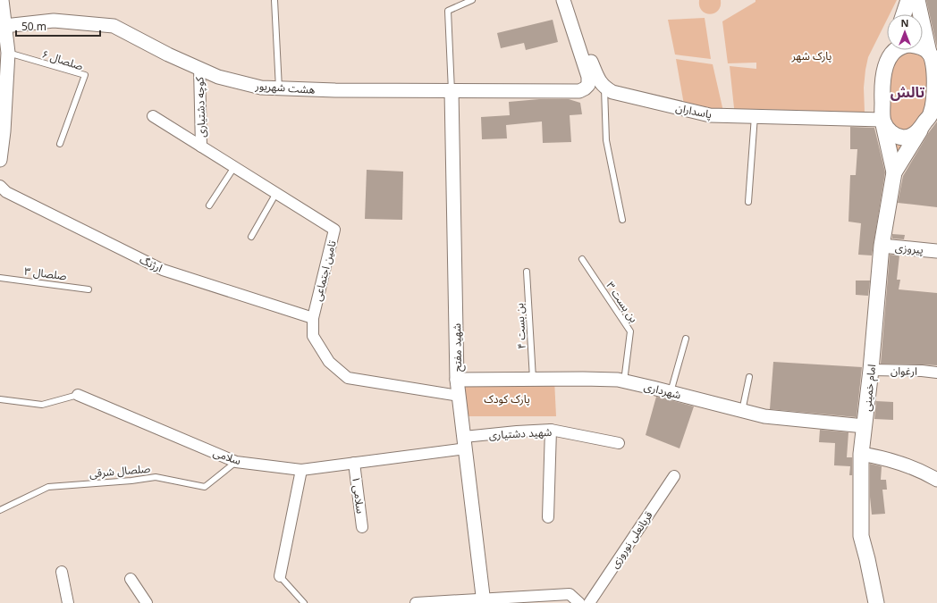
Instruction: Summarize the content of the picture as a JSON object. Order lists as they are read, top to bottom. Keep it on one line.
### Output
{"streets":{"main road":["امام خمینی"],"street":["هشت شهریور","کوچه دشتیاری","پاسداران","پیروزی","ارژنگ","تامین اجتماعی","شهید مفتح","ارغوان","شهرداری","شهید دشتیاری","سلامی","سلامی ۱","قربانعلی نوروزی"],"lane":["صلصال ۶","صلصال ۳","بن بست ۳","بن بست ۴","صلصال شرقی"]},"crossings":[["هشت شهریور","کوچه دشتیاری"],["هشت شهریور","شهید مفتح"],["کوچه دشتیاری","تامین اجتماعی"],["پاسداران","امام خمینی"],["پیروزی","امام خمینی"],["ارژنگ","تامین اجتماعی"],["تامین اجتماعی","شهید مفتح"],["بن بست ۳","شهرداری"],["بن بست ۴","شهرداری"],["شهید مفتح","شهرداری"],["شهید مفتح","شهید دشتیاری"],["شهید مفتح","سلامی"],["ارغوان","امام خمینی"],["امام خمینی","شهرداری"],["شهید دشتیاری","سلامی"],["سلامی","صلصال شرقی"],["سلامی","سلامی ۱"]],"districts":["تالش"],"parks":["پارک شهر","پارک کودک"],"scale_bar":"50 m","north":"top"}
